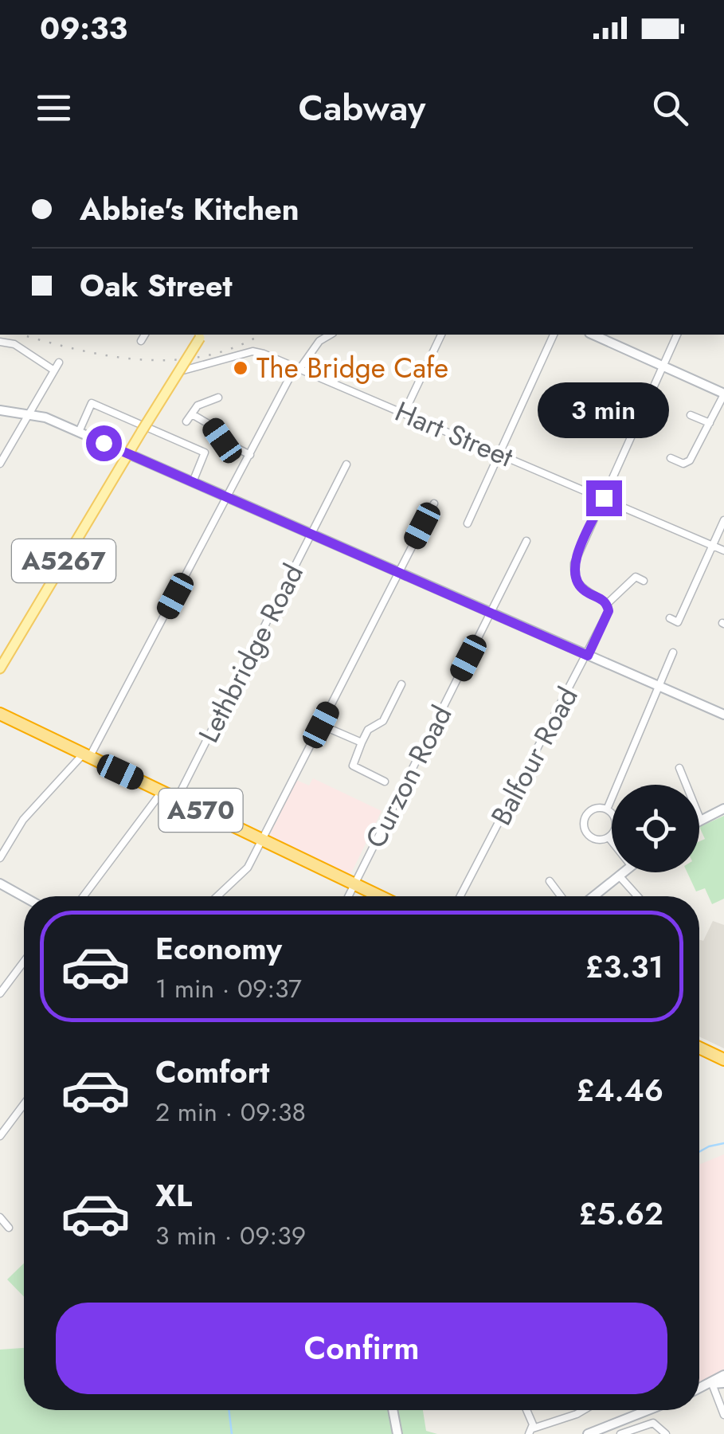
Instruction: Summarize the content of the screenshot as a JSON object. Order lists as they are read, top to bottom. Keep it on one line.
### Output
{"streets":{"highway":["A570"],"main road":["A5267"],"street":["Hart Street","Lethbridge Road","Balfour Road","Curzon Road"]},"crossings":[["Hart Street","A5267"],["Lethbridge Road","A570"],["Curzon Road","A570"]],"places":["The Bridge Cafe"],"page":{"status":"09:33","header":"Cabway","banner":["Abbie's Kitchen","Oak Street"],"bubble":"3 min","list":[{"name":"Economy","note":"1 min · 09:37","value":"£3.31"},{"name":"Comfort","note":"2 min · 09:38","value":"£4.46"},{"name":"XL","note":"3 min · 09:39","value":"£5.62"}],"buttons":"Confirm"}}
